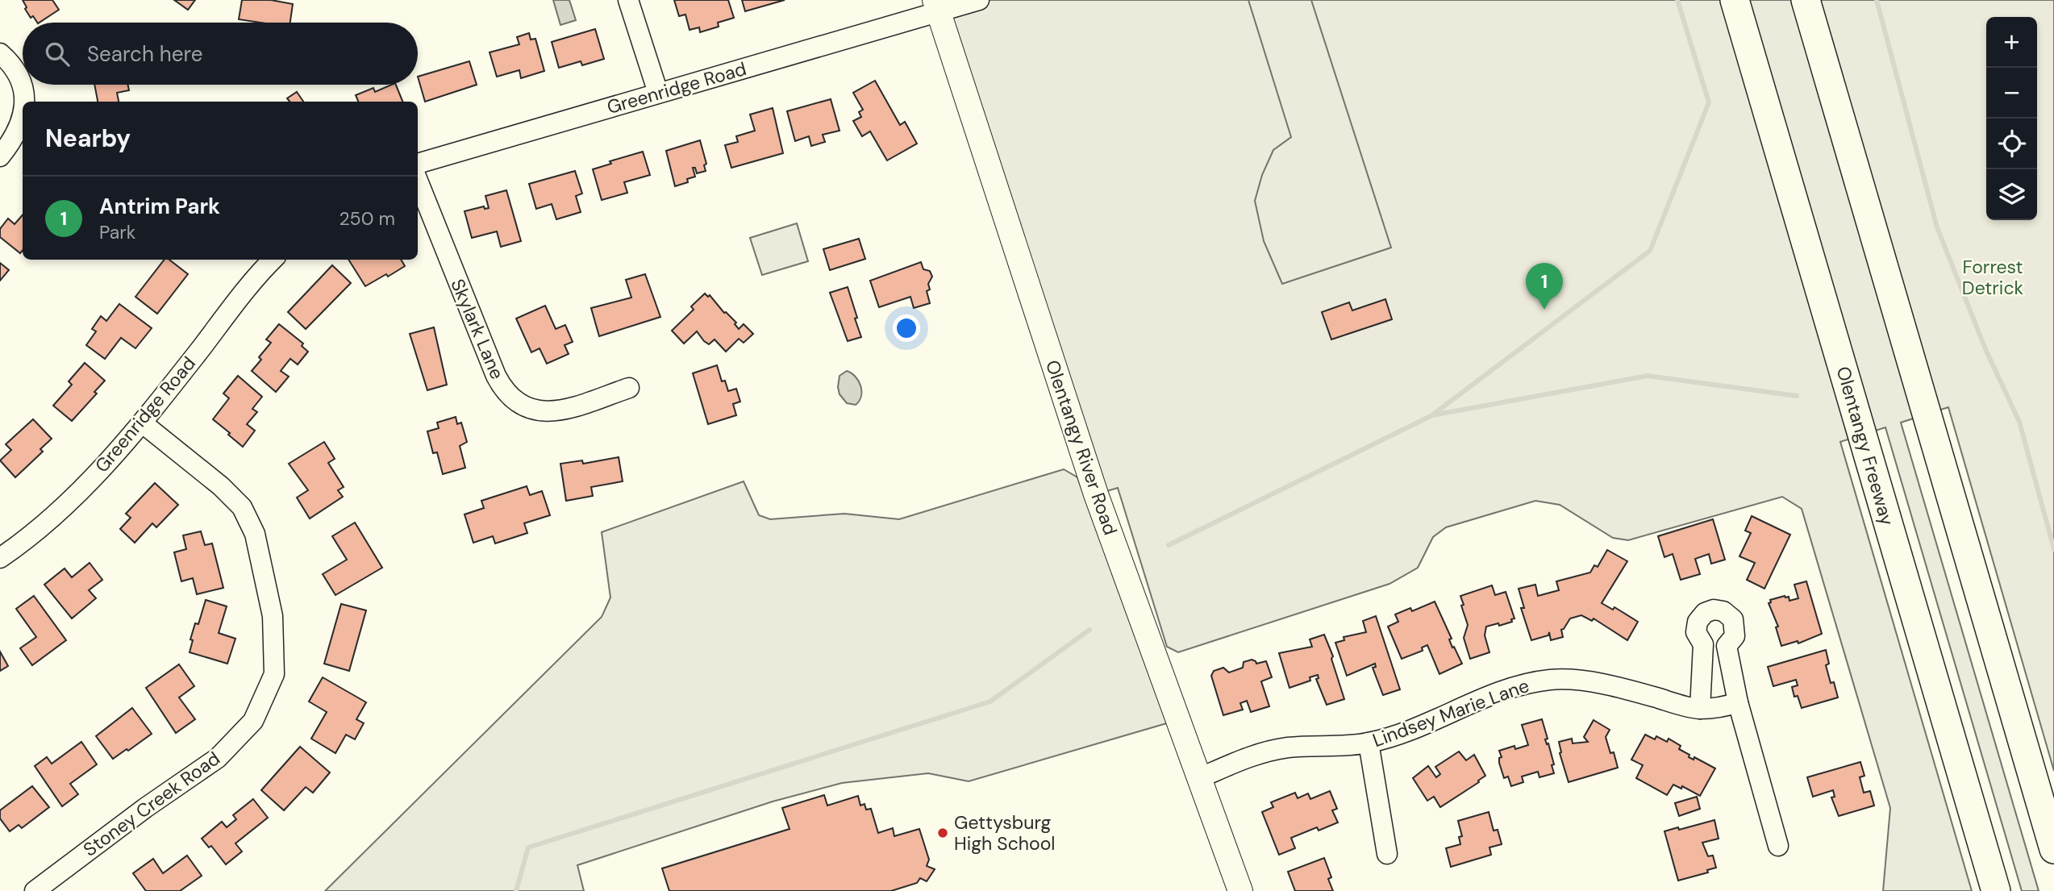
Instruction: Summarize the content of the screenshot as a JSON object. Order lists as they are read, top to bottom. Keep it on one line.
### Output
{"streets":{"highway":["Olentangy Freeway"],"main road":["Olentangy River Road"],"street":["Greenridge Road","Skylark Lane","Lindsey Marie Lane","Stoney Creek Road"]},"crossings":[["Greenridge Road","Olentangy River Road"],["Greenridge Road","Stoney Creek Road"],["Olentangy River Road","Lindsey Marie Lane"]],"parks":["Forrest Detrick"],"places":["Gettysburg High School"],"page":{"map_buttons":["+","−"],"search":"Search here","heading":"Nearby","list":[{"mark":"1","name":"Antrim Park","note":"Park","value":"250 m"}],"pins":"1"}}
